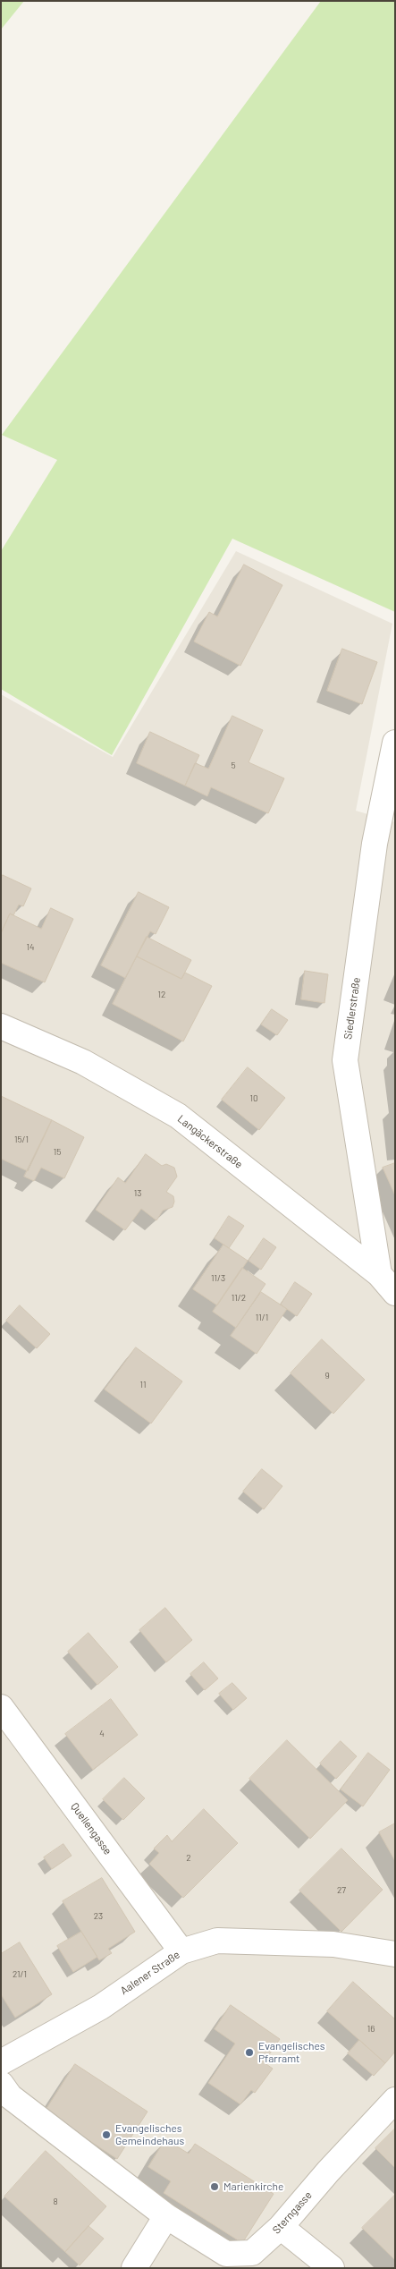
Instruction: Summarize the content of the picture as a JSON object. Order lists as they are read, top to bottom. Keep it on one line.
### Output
{"streets":{"street":["Siedlerstraße","Langäckerstraße","Quellengasse","Aalener Straße","Sterngasse"]},"crossings":[["Siedlerstraße","Langäckerstraße"],["Quellengasse","Aalener Straße"]],"places":["Evangelisches Pfarramt","Evangelisches Gemeindehaus","Marienkirche"],"house_numbers":["5","14","12","10","15/1","15","13","11/3","11/2","11/1","9","11","4","2","27","23","21/1","16","8"]}
